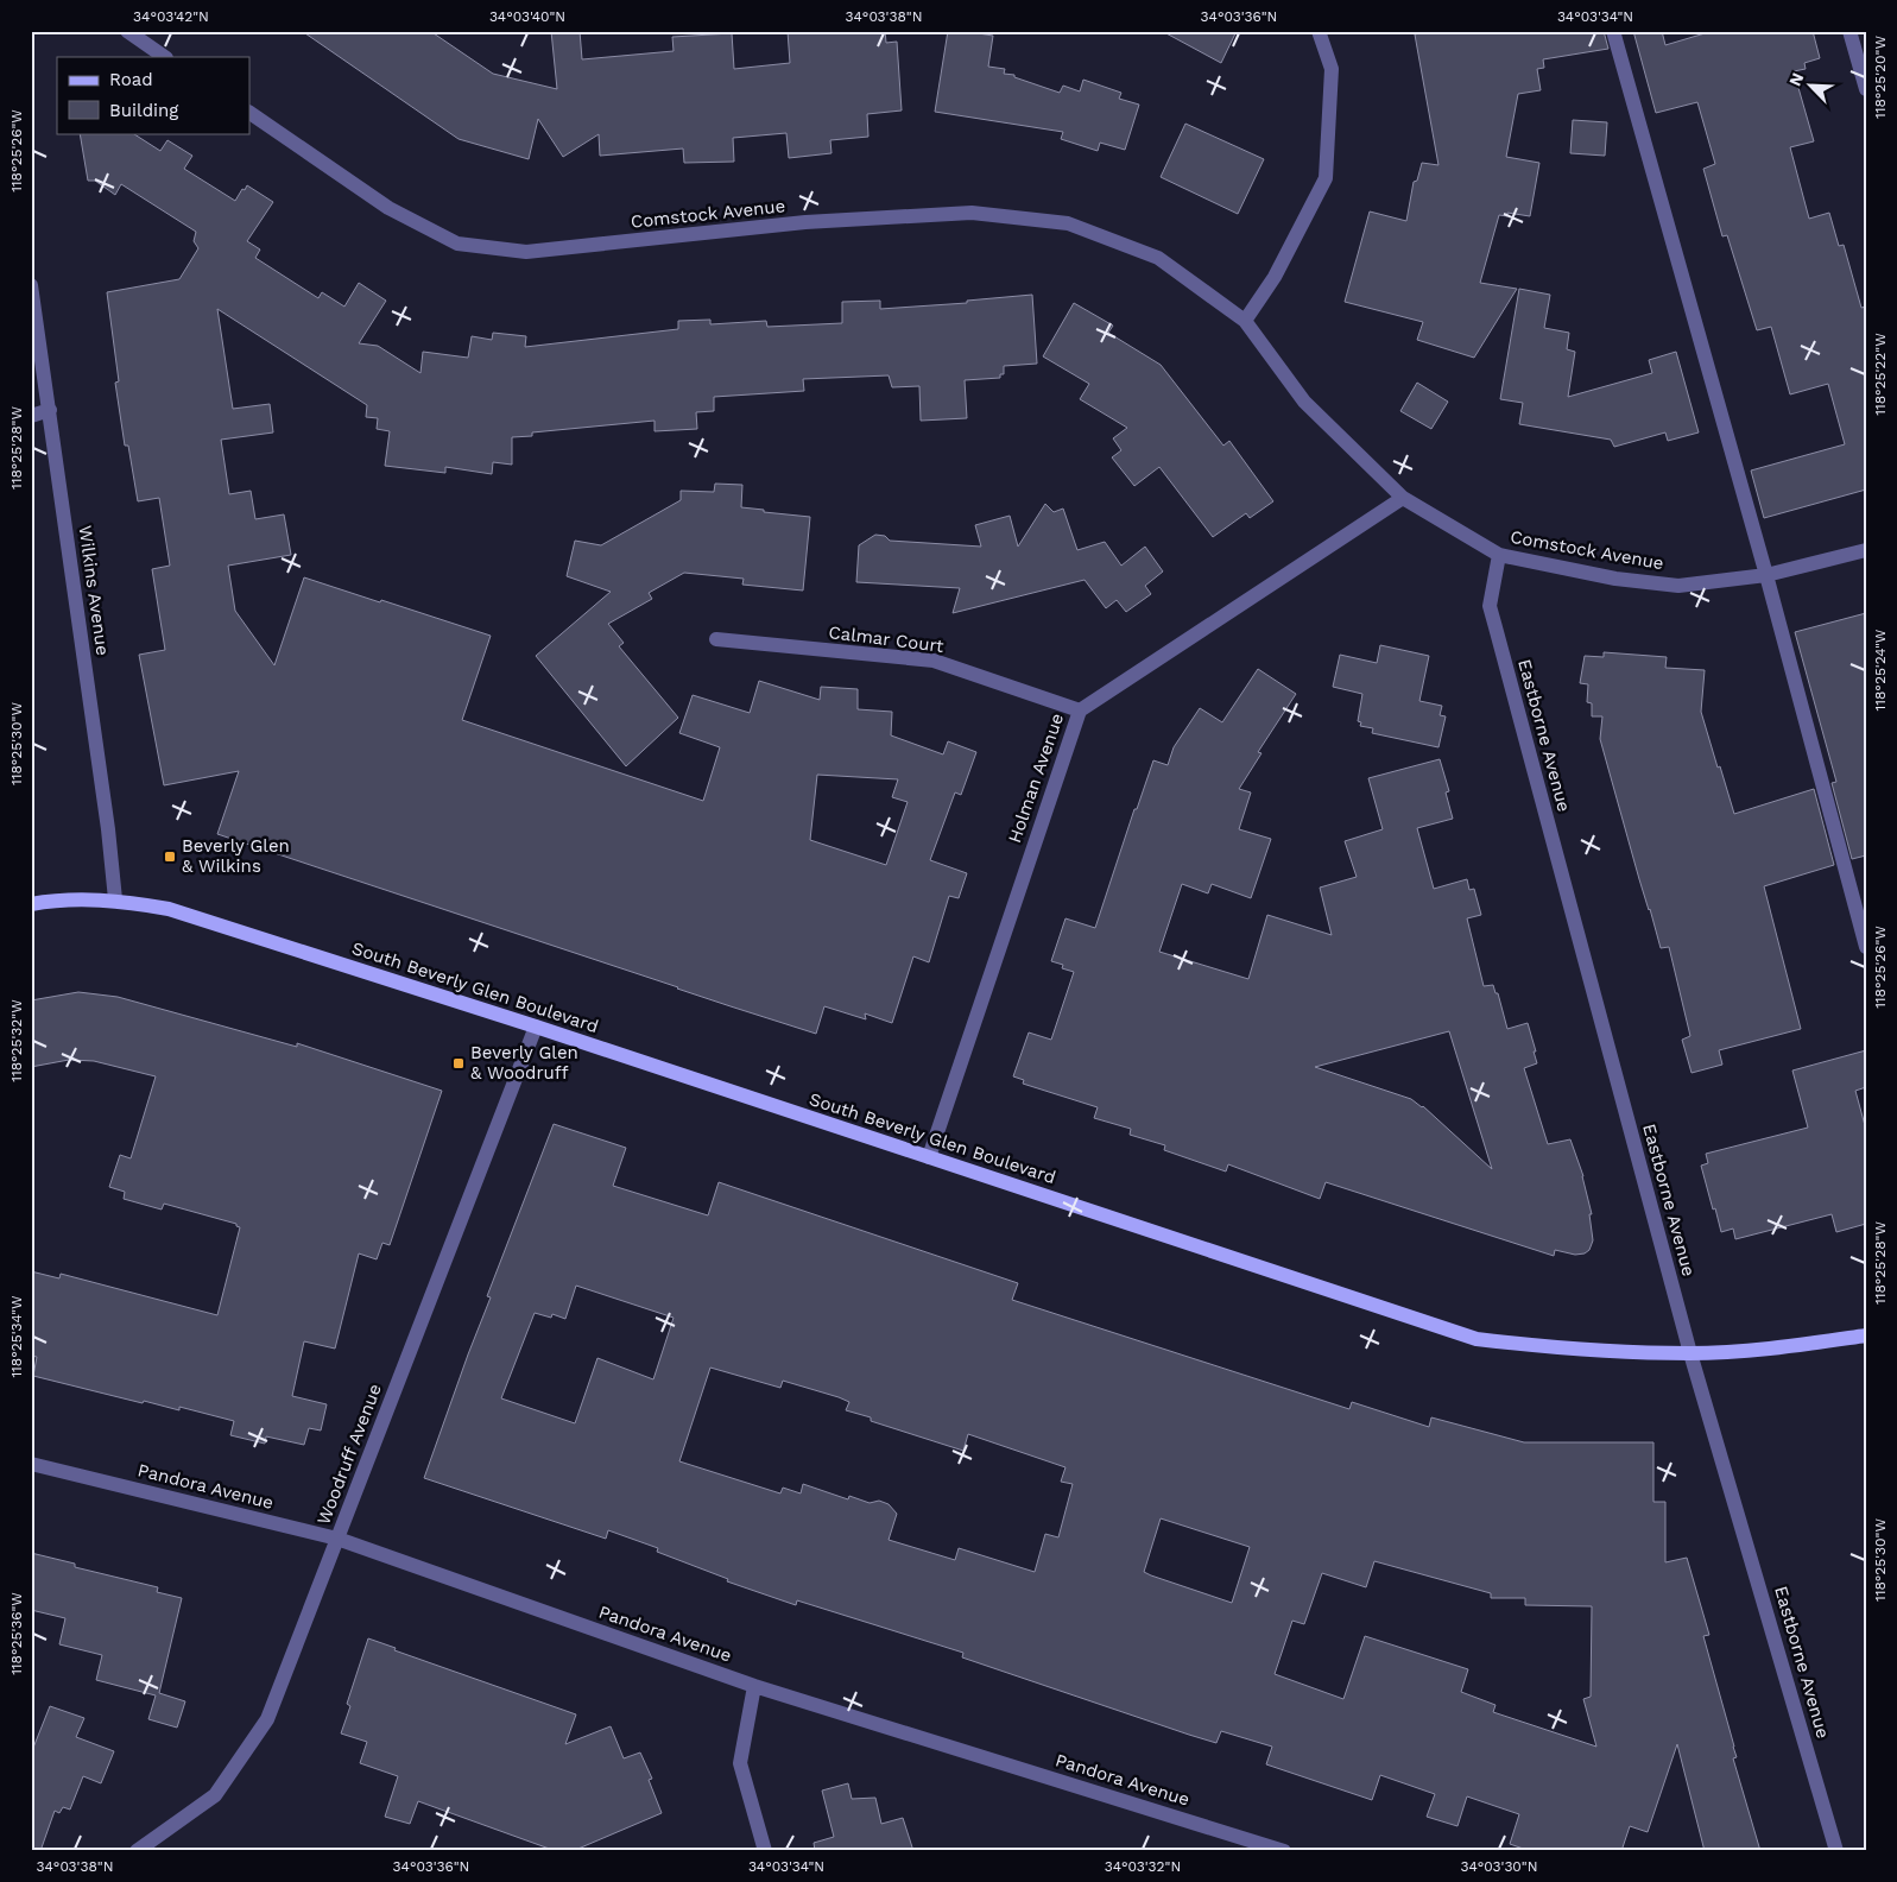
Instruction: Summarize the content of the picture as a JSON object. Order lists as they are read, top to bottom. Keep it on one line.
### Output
{"streets":{"main road":["South Beverly Glen Boulevard"],"street":["Comstock Avenue","Wilkins Avenue","Calmar Court","Eastborne Avenue","Holman Avenue","Woodruff Avenue","Pandora Avenue"]},"crossings":[["Comstock Avenue","Eastborne Avenue"],["Comstock Avenue","Holman Avenue"],["Wilkins Avenue","South Beverly Glen Boulevard"],["Calmar Court","Holman Avenue"],["Eastborne Avenue","South Beverly Glen Boulevard"],["Holman Avenue","South Beverly Glen Boulevard"],["South Beverly Glen Boulevard","Woodruff Avenue"],["Woodruff Avenue","Pandora Avenue"]],"places":{"transit":["Beverly Glen & Wilkins","Beverly Glen & Woodruff"]},"legend":["Road","Building"],"north":"top left","coordinates":["34°03'42\"N","34°03'40\"N","34°03'38\"N","34°03'36\"N","34°03'34\"N","118°25'20\"W","118°25'26\"W","118°25'22\"W","118°25'28\"W","118°25'24\"W","118°25'30\"W","118°25'32\"W","118°25'34\"W","118°25'36\"W","34°03'32\"N","34°03'30\"N"]}
